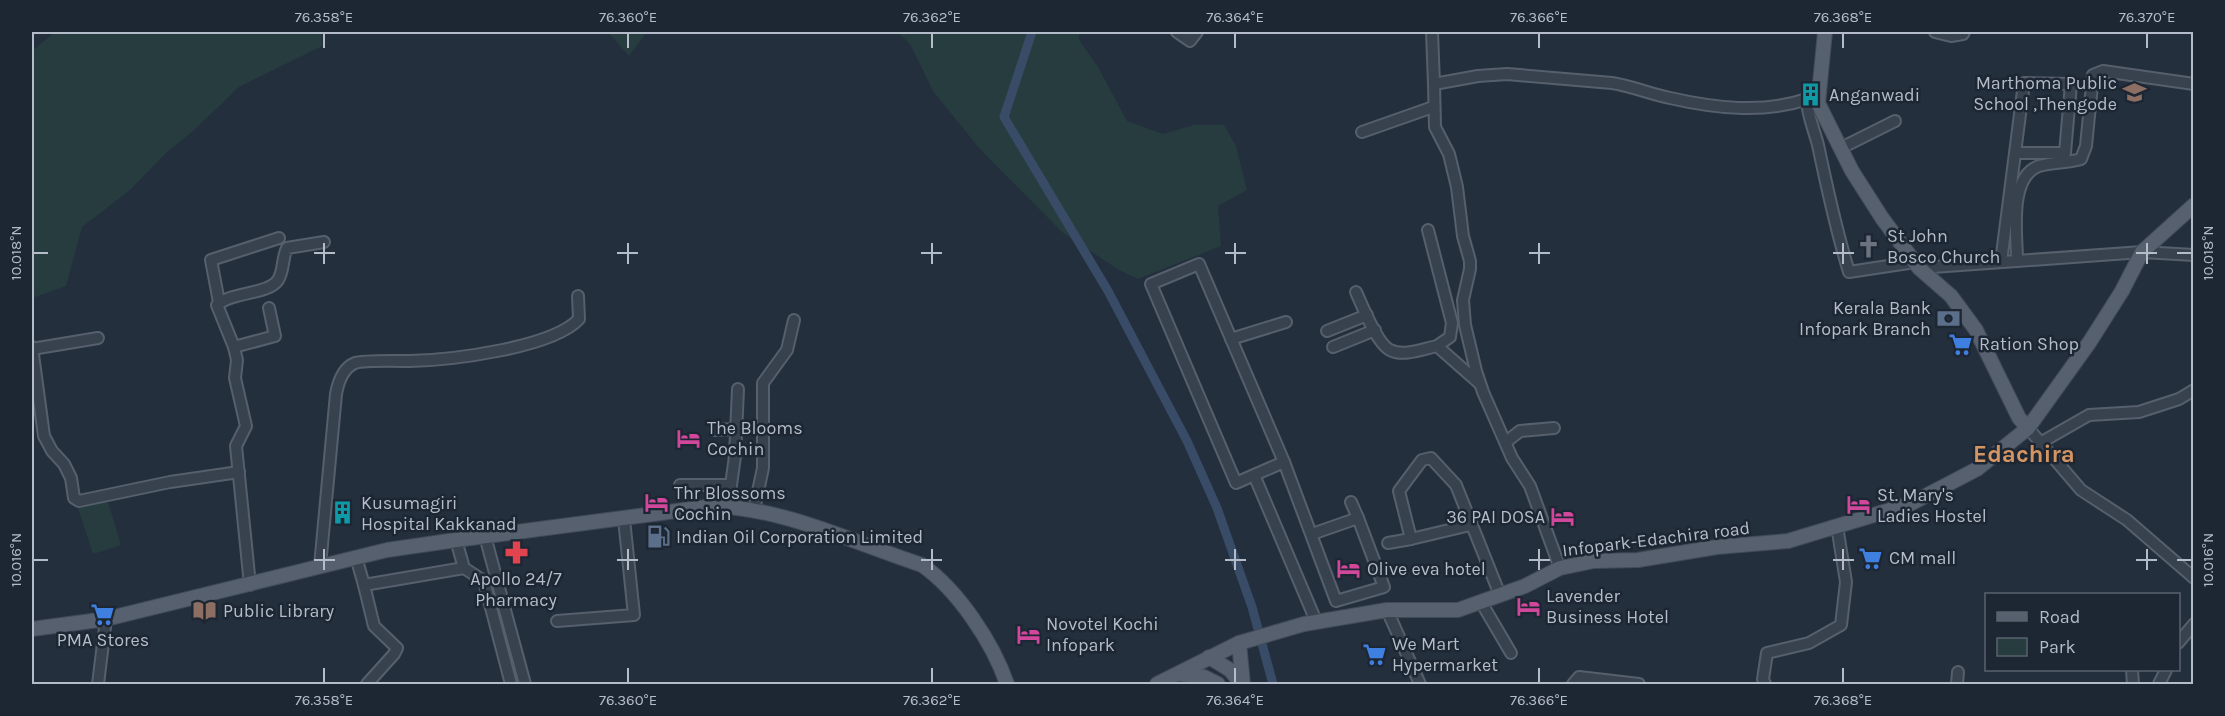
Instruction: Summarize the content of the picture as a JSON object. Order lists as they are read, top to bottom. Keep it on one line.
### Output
{"streets":{"main road":["Infopark-Edachira road"]},"districts":["Edachira"],"places":{"school or university":["Marthoma Public School ,Thengode"],"building":["Anganwadi","Kusumagiri Hospital Kakkanad"],"church":["St John Bosco Church"],"bank":["Kerala Bank Infopark Branch"],"supermarket":["Ration Shop","CM mall","PMA Stores","We Mart Hypermarket"],"hotel":["The Blooms Cochin","Thr Blossoms Cochin","St. Mary's Ladies Hostel","36 PAI DOSA","Olive eva hotel","Lavender Business Hotel","Novotel Kochi Infopark"],"fuel station":["Indian Oil Corporation Limited"],"pharmacy":["Apollo 24/7 Pharmacy"],"library":["Public Library"]},"legend":["Road","Park"],"coordinates":["76.358°E","76.360°E","76.362°E","76.364°E","76.366°E","76.368°E","76.370°E","10.018°N","10.016°N"]}
